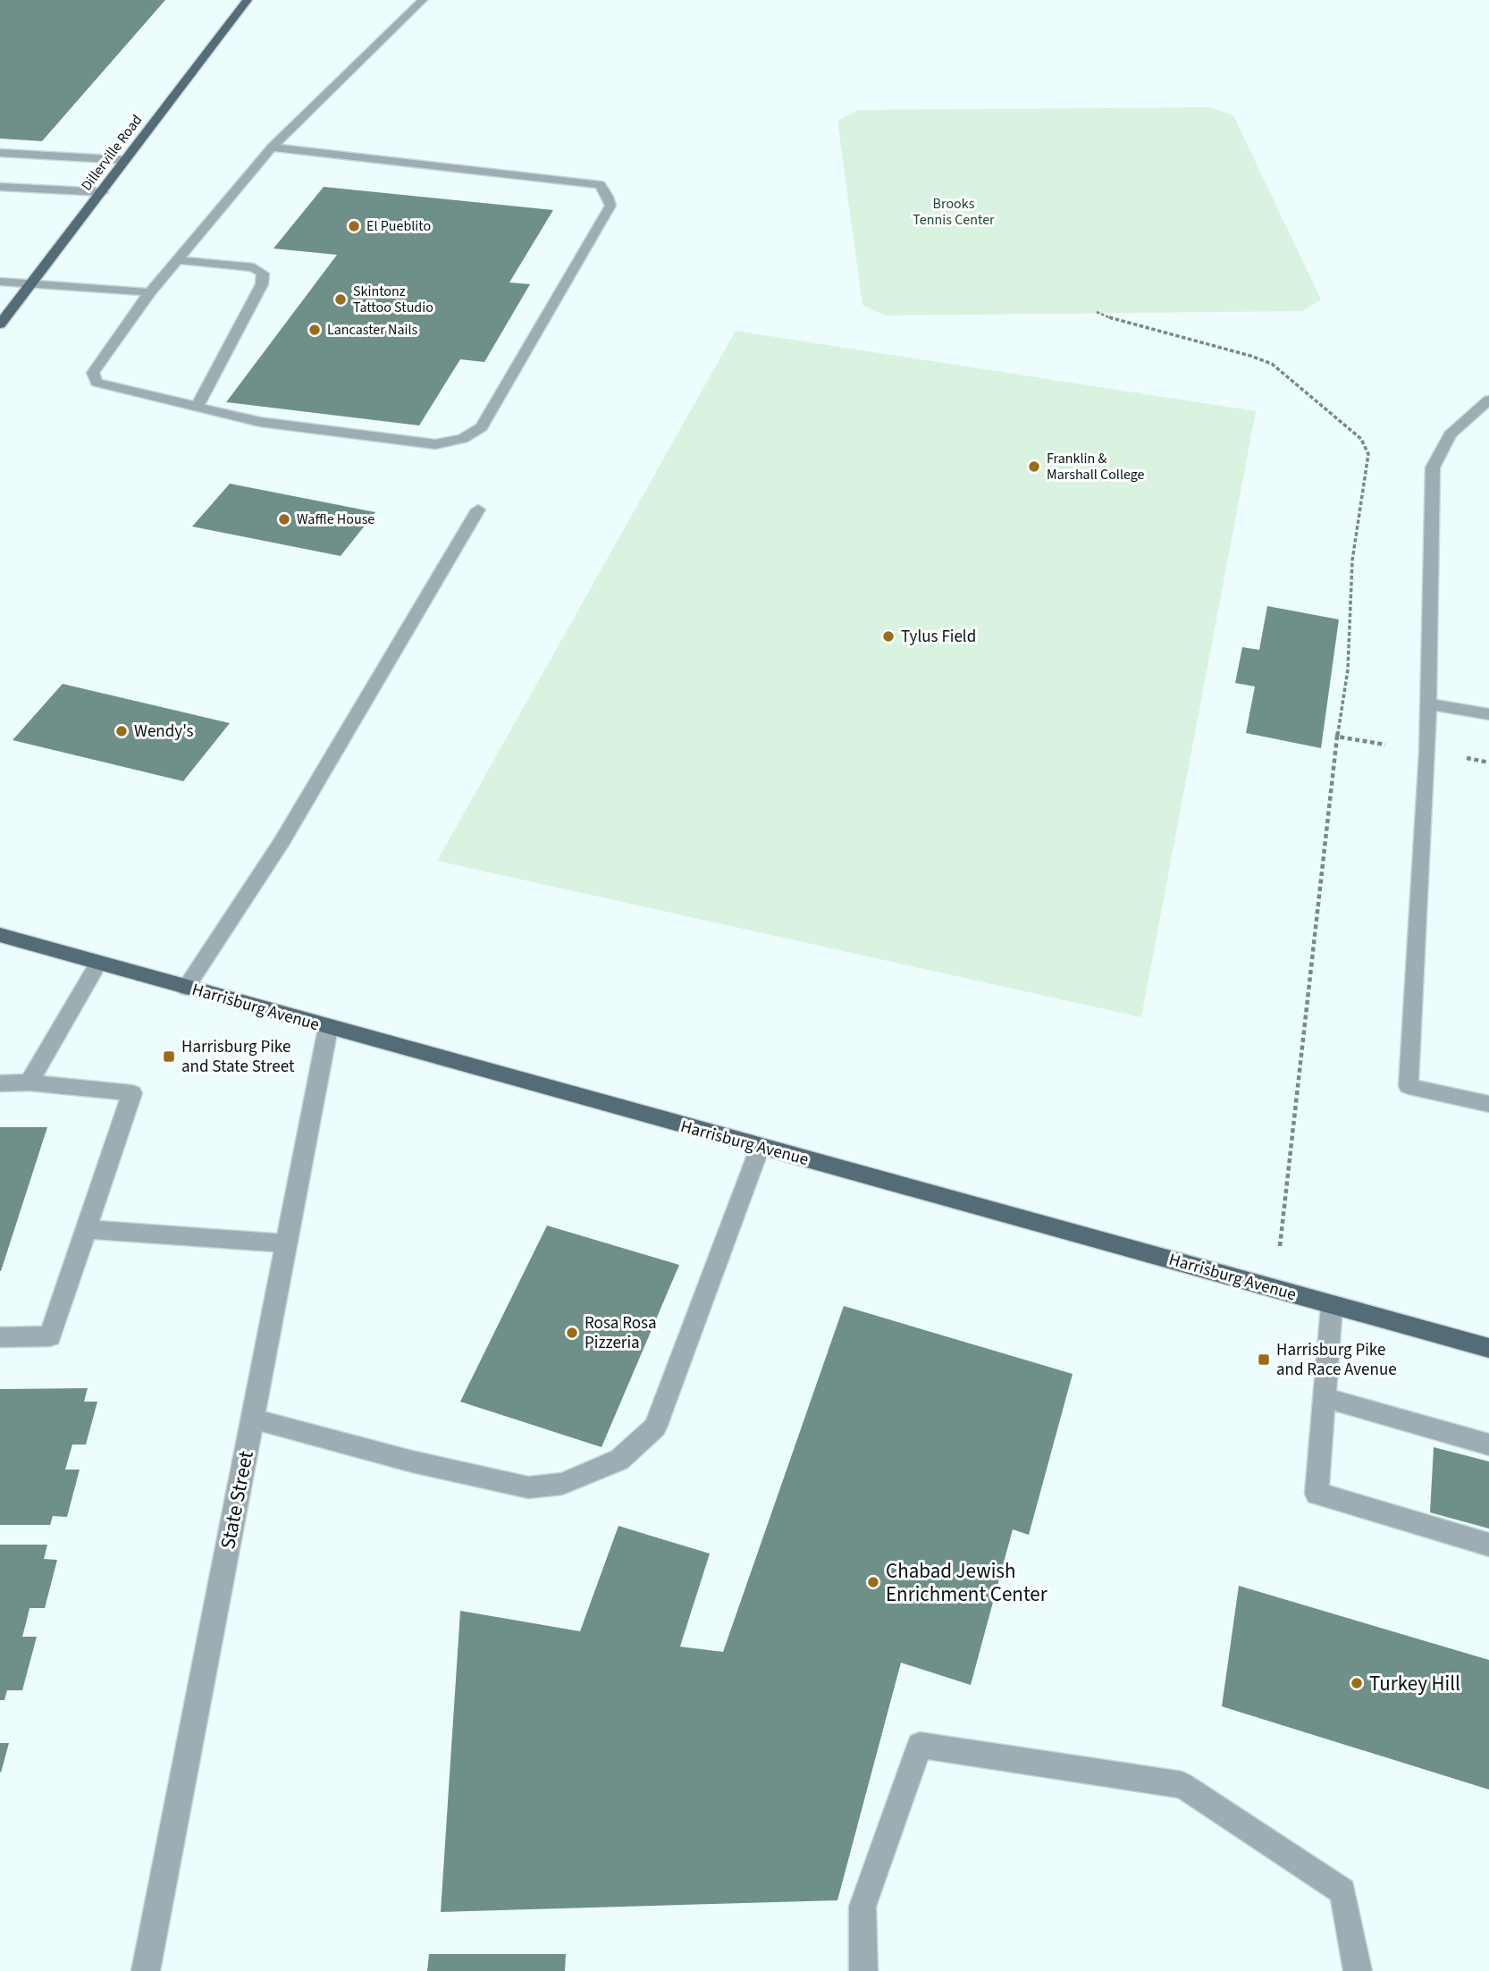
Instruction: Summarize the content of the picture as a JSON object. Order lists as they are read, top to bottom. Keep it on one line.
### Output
{"streets":{"main road":["Dillerville Road","Harrisburg Avenue"],"street":["State Street"]},"crossings":[["Harrisburg Avenue","State Street"]],"parks":["Brooks Tennis Center"],"places":{"other":["El Pueblito","Skintonz Tattoo Studio","Lancaster Nails","Franklin & Marshall College","Waffle House","Tylus Field","Wendy's","Rosa Rosa Pizzeria","Chabad Jewish Enrichment Center","Turkey Hill"],"transit":["Harrisburg Pike and State Street","Harrisburg Pike and Race Avenue"]}}
